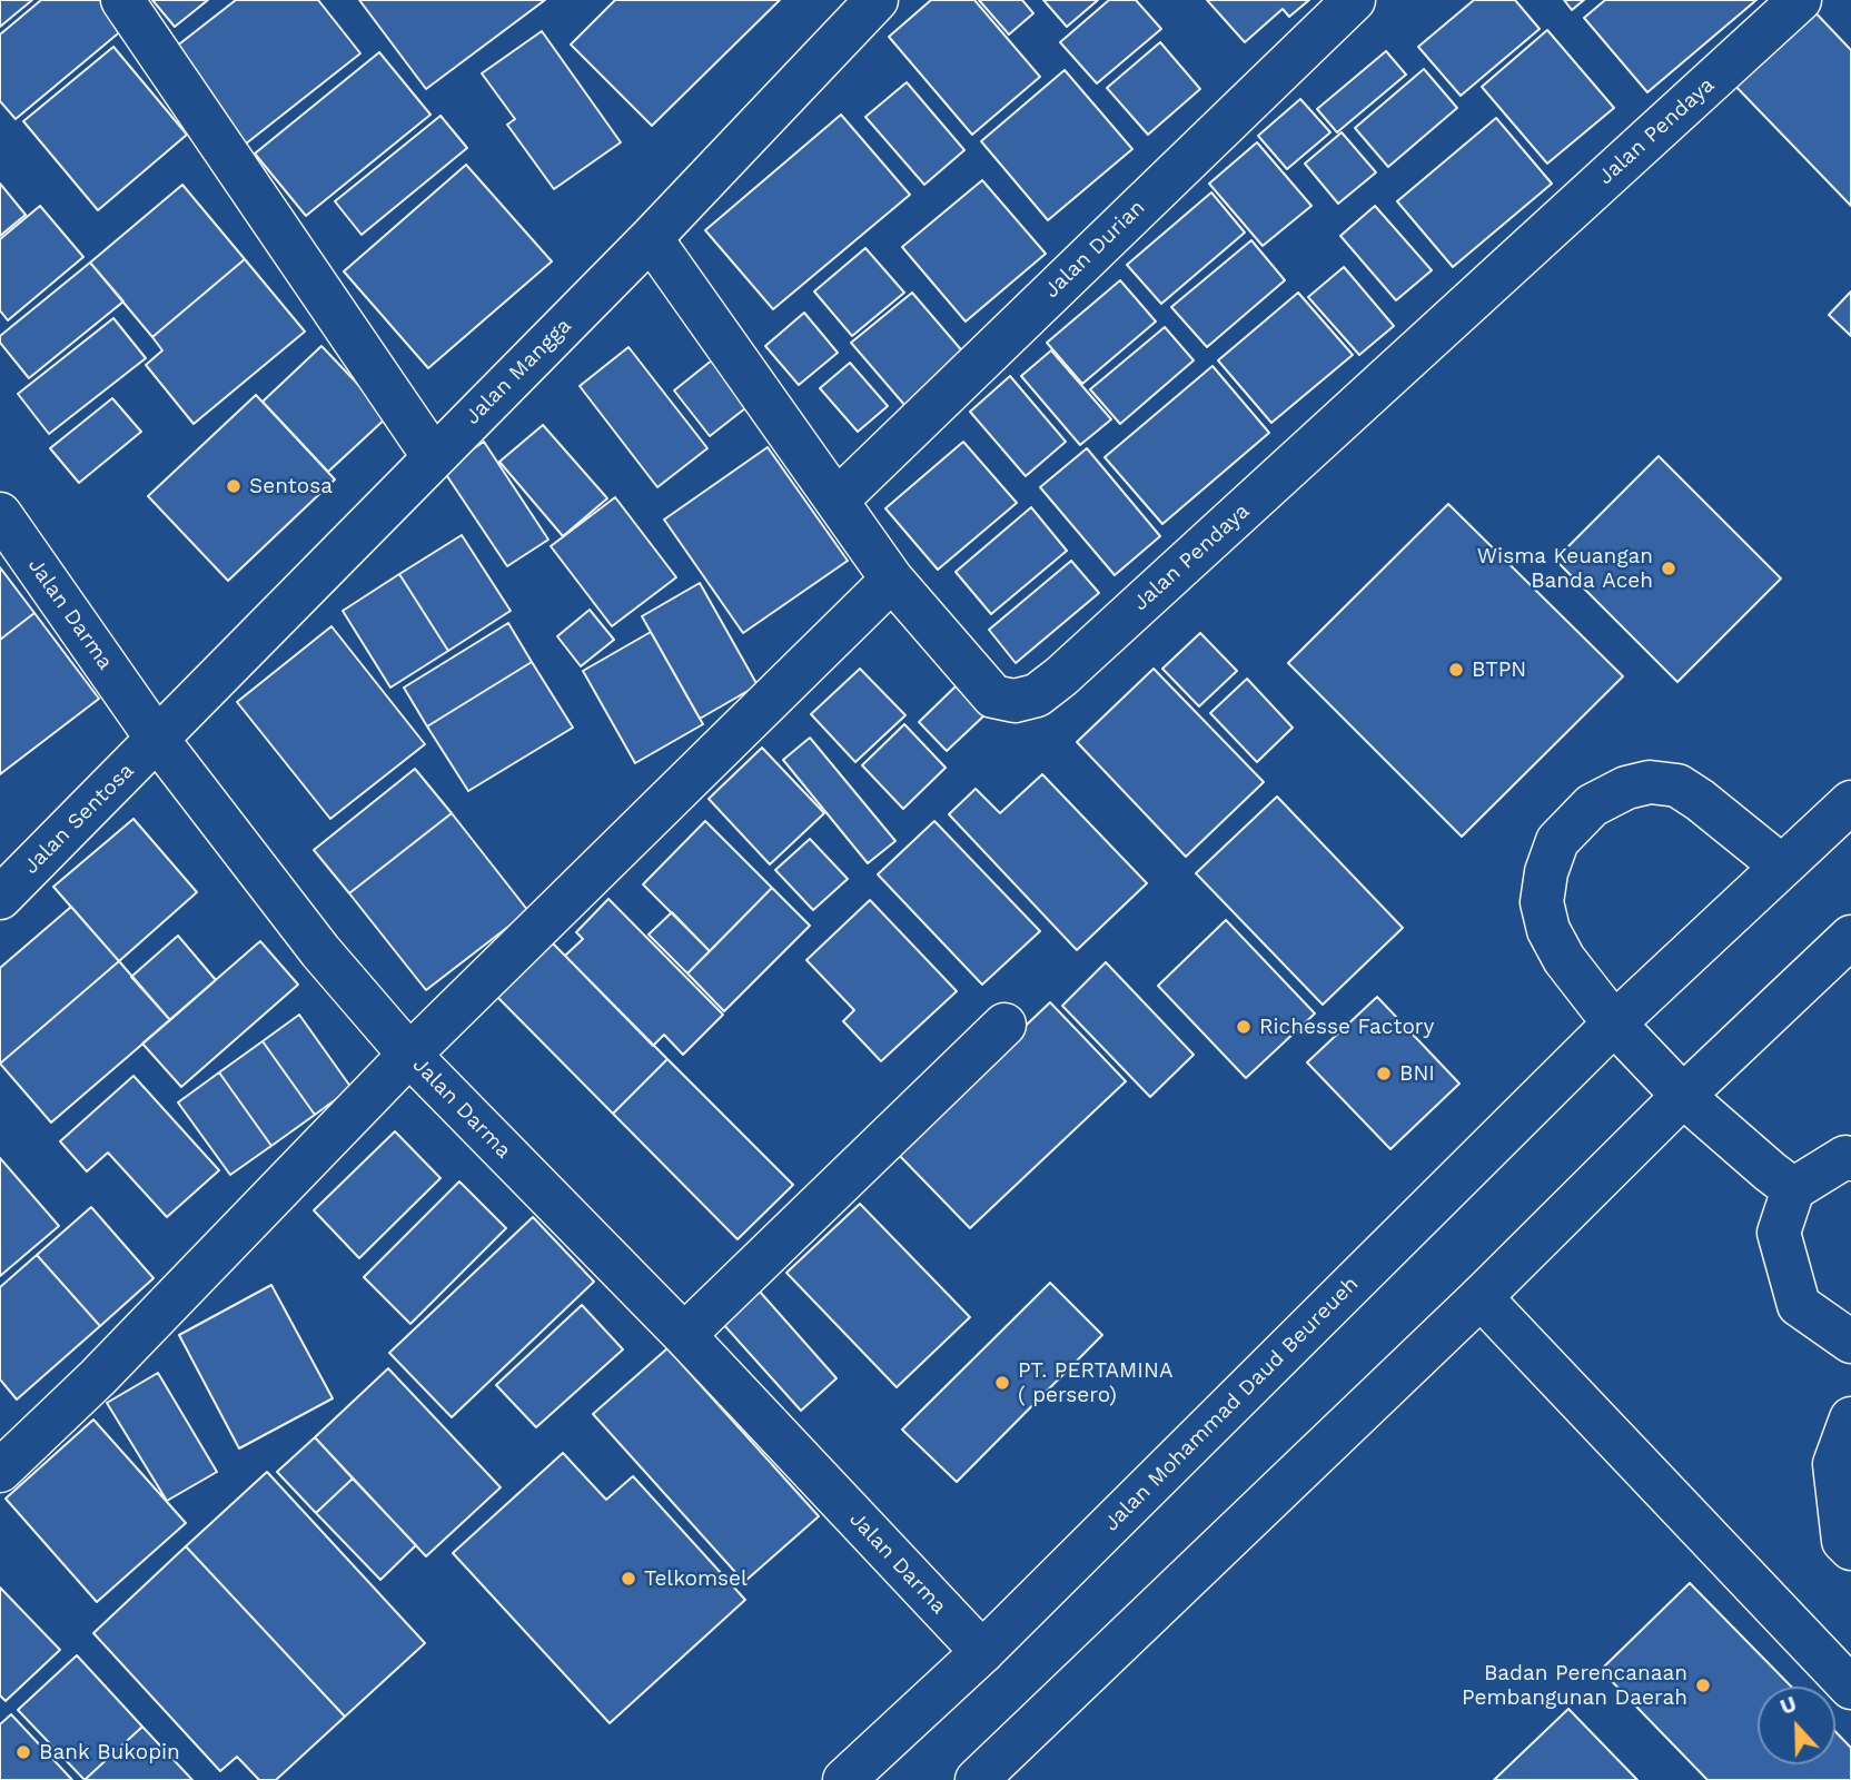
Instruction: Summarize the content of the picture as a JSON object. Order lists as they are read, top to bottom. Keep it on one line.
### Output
{"streets":{"main road":["Jalan Pendaya","Jalan Durian","Jalan Mangga","Jalan Darma","Jalan Sentosa","Jalan Mohammad Daud Beureueh"]},"crossings":[["Jalan Pendaya","Jalan Durian"],["Jalan Pendaya","Jalan Mangga"],["Jalan Mangga","Jalan Darma"],["Jalan Mangga","Jalan Sentosa"],["Jalan Darma","Jalan Sentosa"],["Jalan Darma","Jalan Mohammad Daud Beureueh"]],"places":["Sentosa","Wisma Keuangan Banda Aceh","BTPN","Richesse Factory","BNI","PT. PERTAMINA ( persero)","Telkomsel","Badan Perencanaan Pembangunan Daerah","Bank Bukopin"],"north":"top"}
